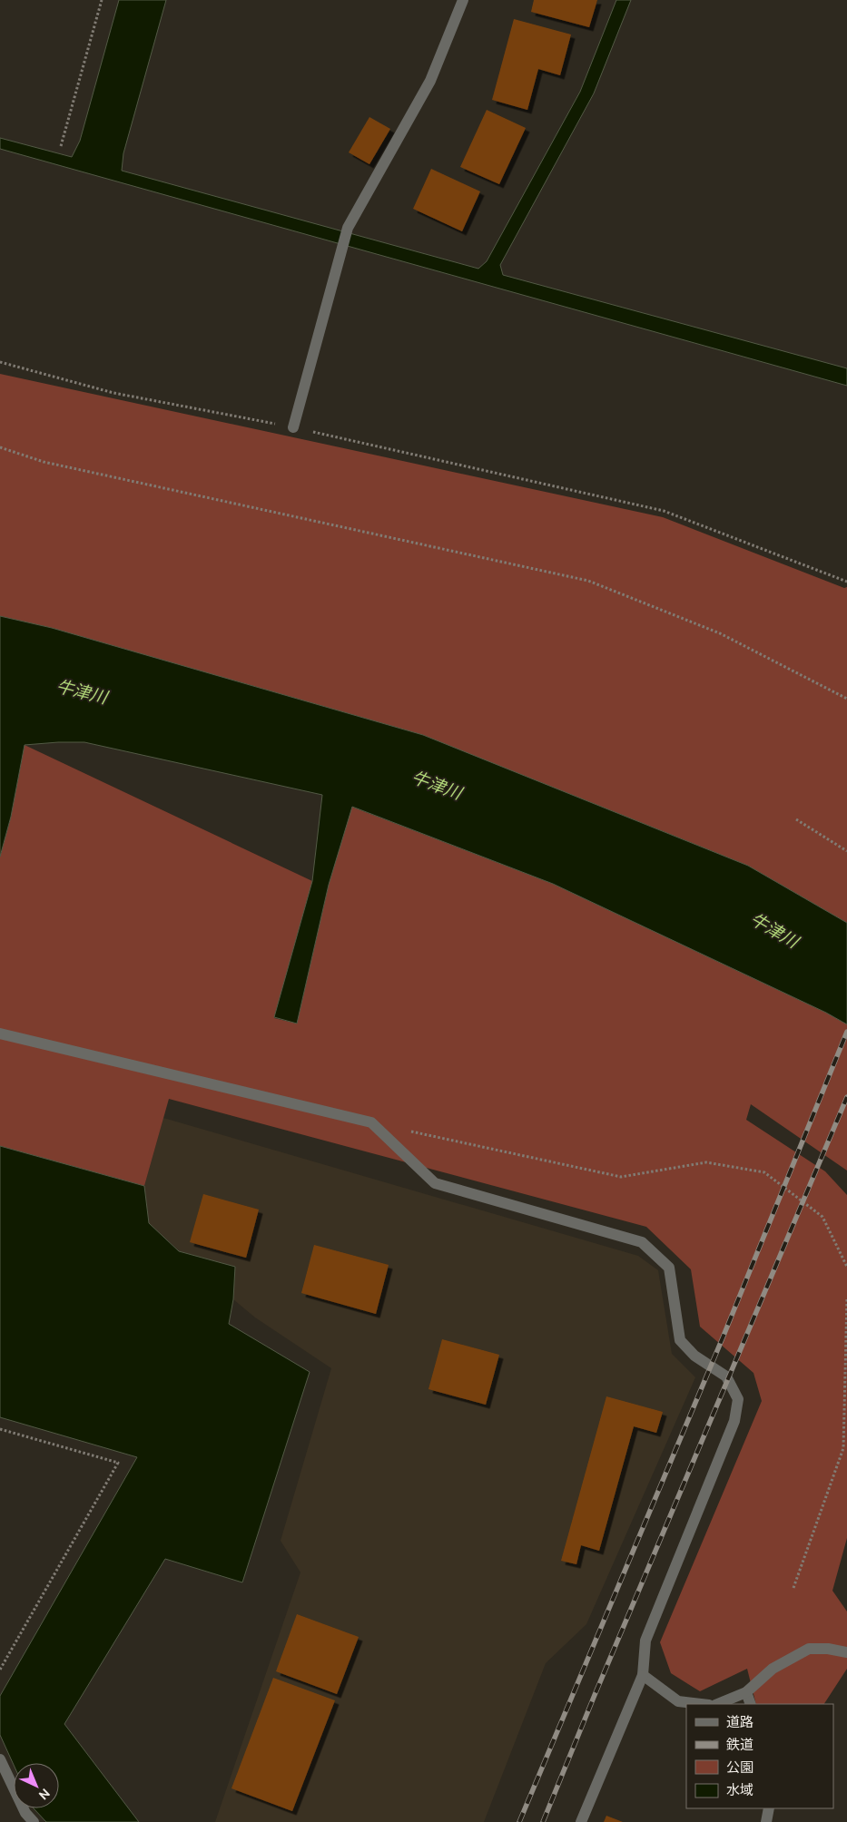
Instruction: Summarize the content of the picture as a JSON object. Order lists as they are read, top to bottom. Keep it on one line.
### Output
{"water":["牛津川"],"legend":["道路","鉄道","公園","水域"],"north":"bottom right"}
